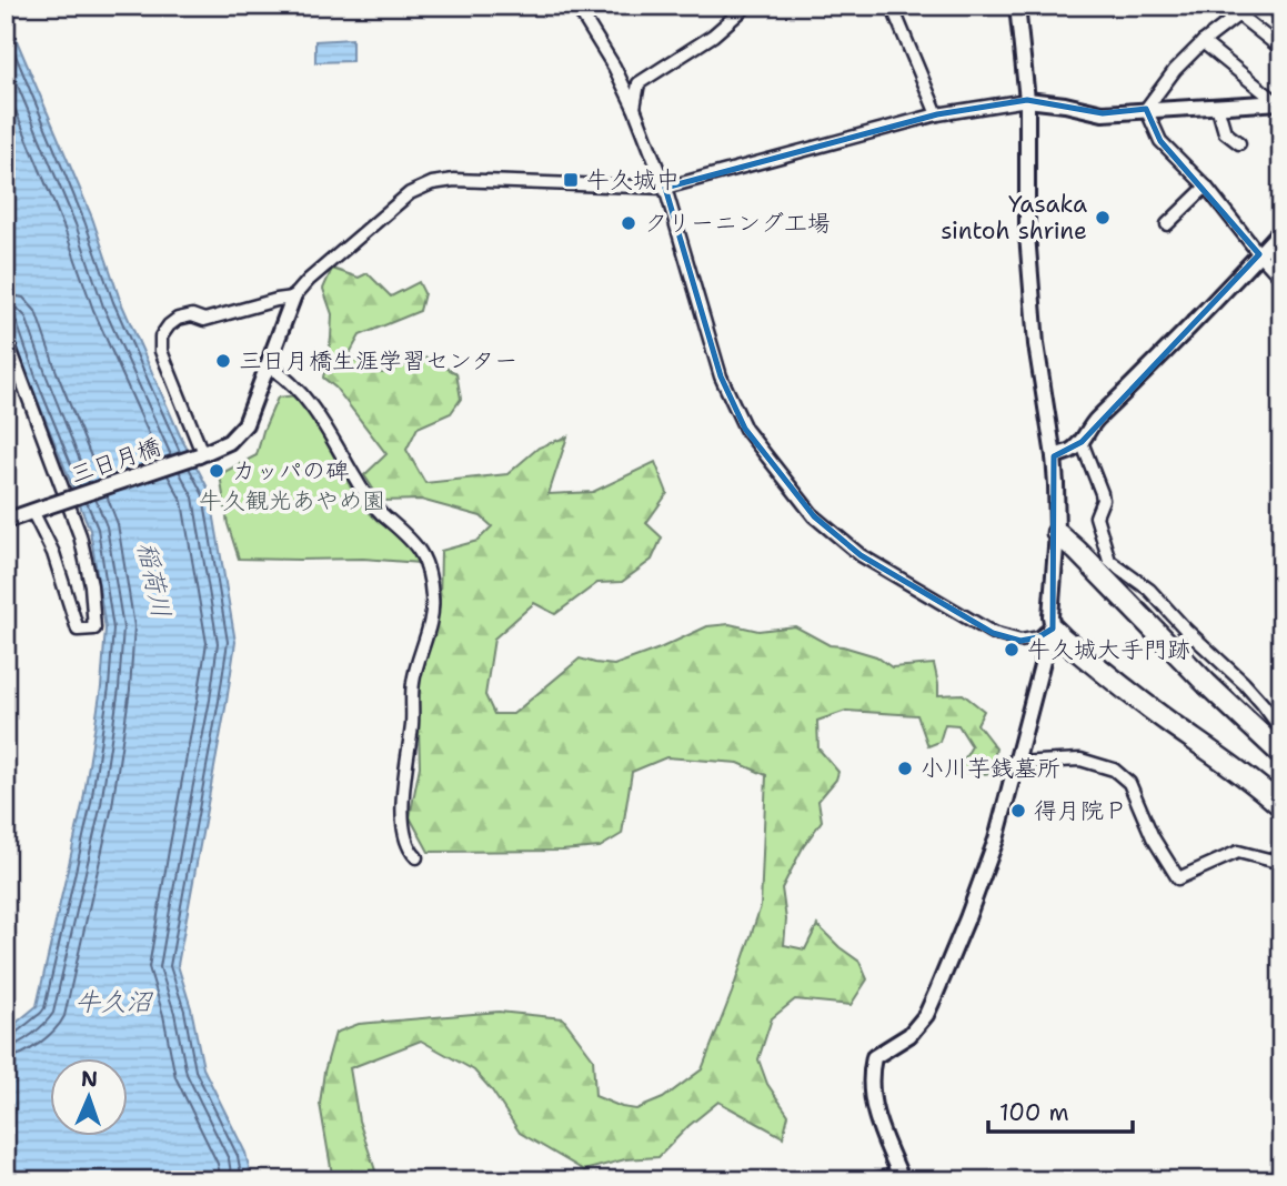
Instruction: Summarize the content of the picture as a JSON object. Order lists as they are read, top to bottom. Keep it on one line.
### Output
{"streets":{"street":["三日月橋"]},"water":["稲荷川","牛久沼"],"parks":["牛久観光あやめ園"],"places":{"transit":["牛久城中"],"other":["Yasaka sintoh shrine","クリーニング工場","三日月橋生涯学習センター","カッパの碑","牛久城大手門跡","小川芋銭墓所","得月院Ｐ"]},"scale_bar":"100 m","north":"top"}
